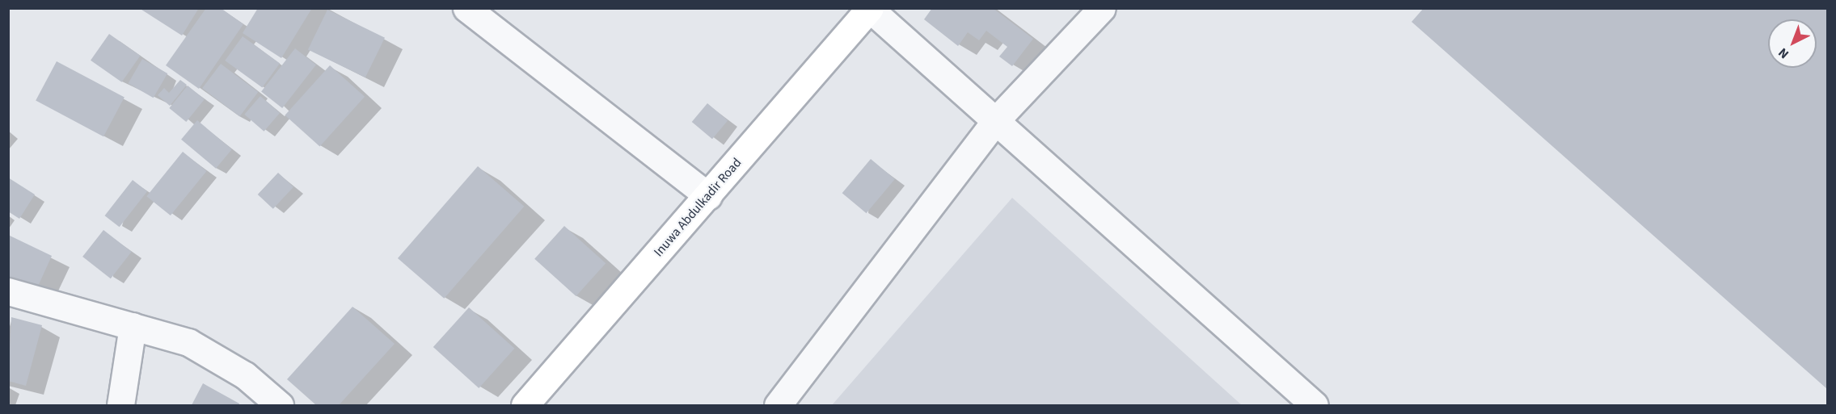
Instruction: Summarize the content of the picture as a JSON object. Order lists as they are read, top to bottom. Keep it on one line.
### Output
{"streets":{"main road":["Inuwa Abdulkadir Road"]},"north":"bottom left"}
